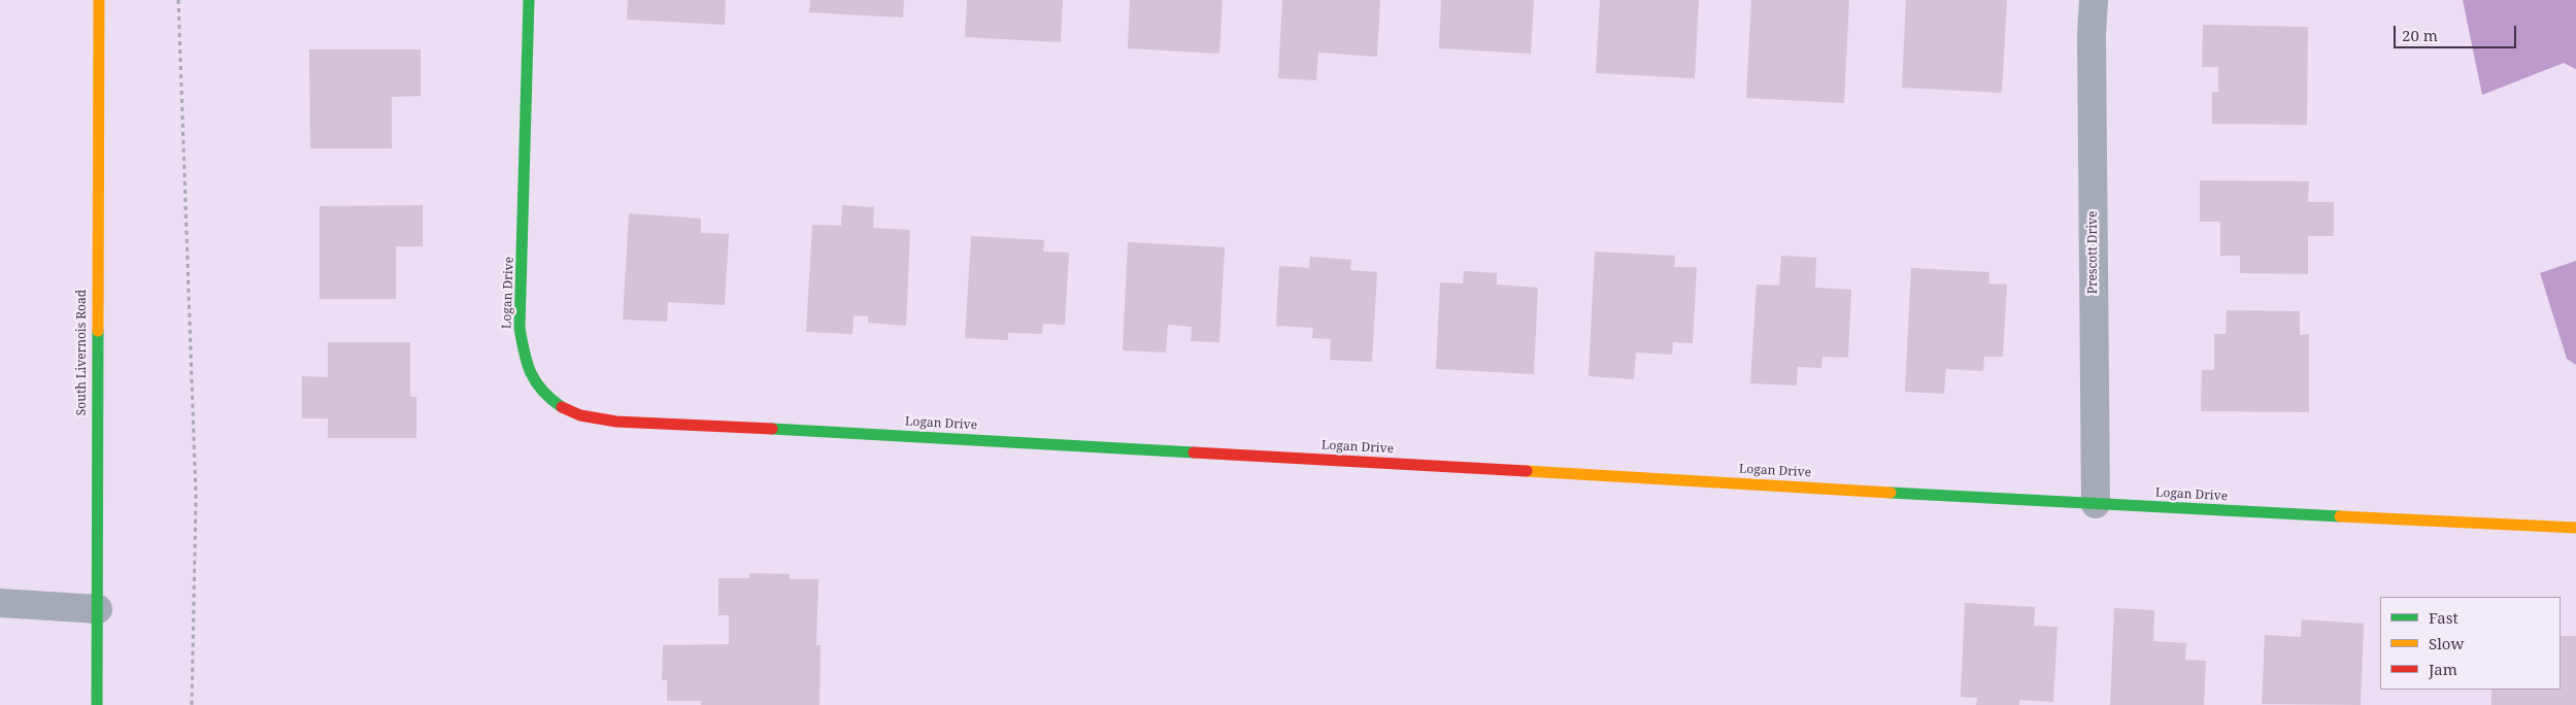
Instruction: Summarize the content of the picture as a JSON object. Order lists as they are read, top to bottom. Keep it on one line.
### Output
{"streets":{"street":["Prescott Drive","Logan Drive","South Livernois Road"]},"crossings":[["Prescott Drive","Logan Drive"]],"legend":["Fast","Slow","Jam"],"scale_bar":"20 m"}
